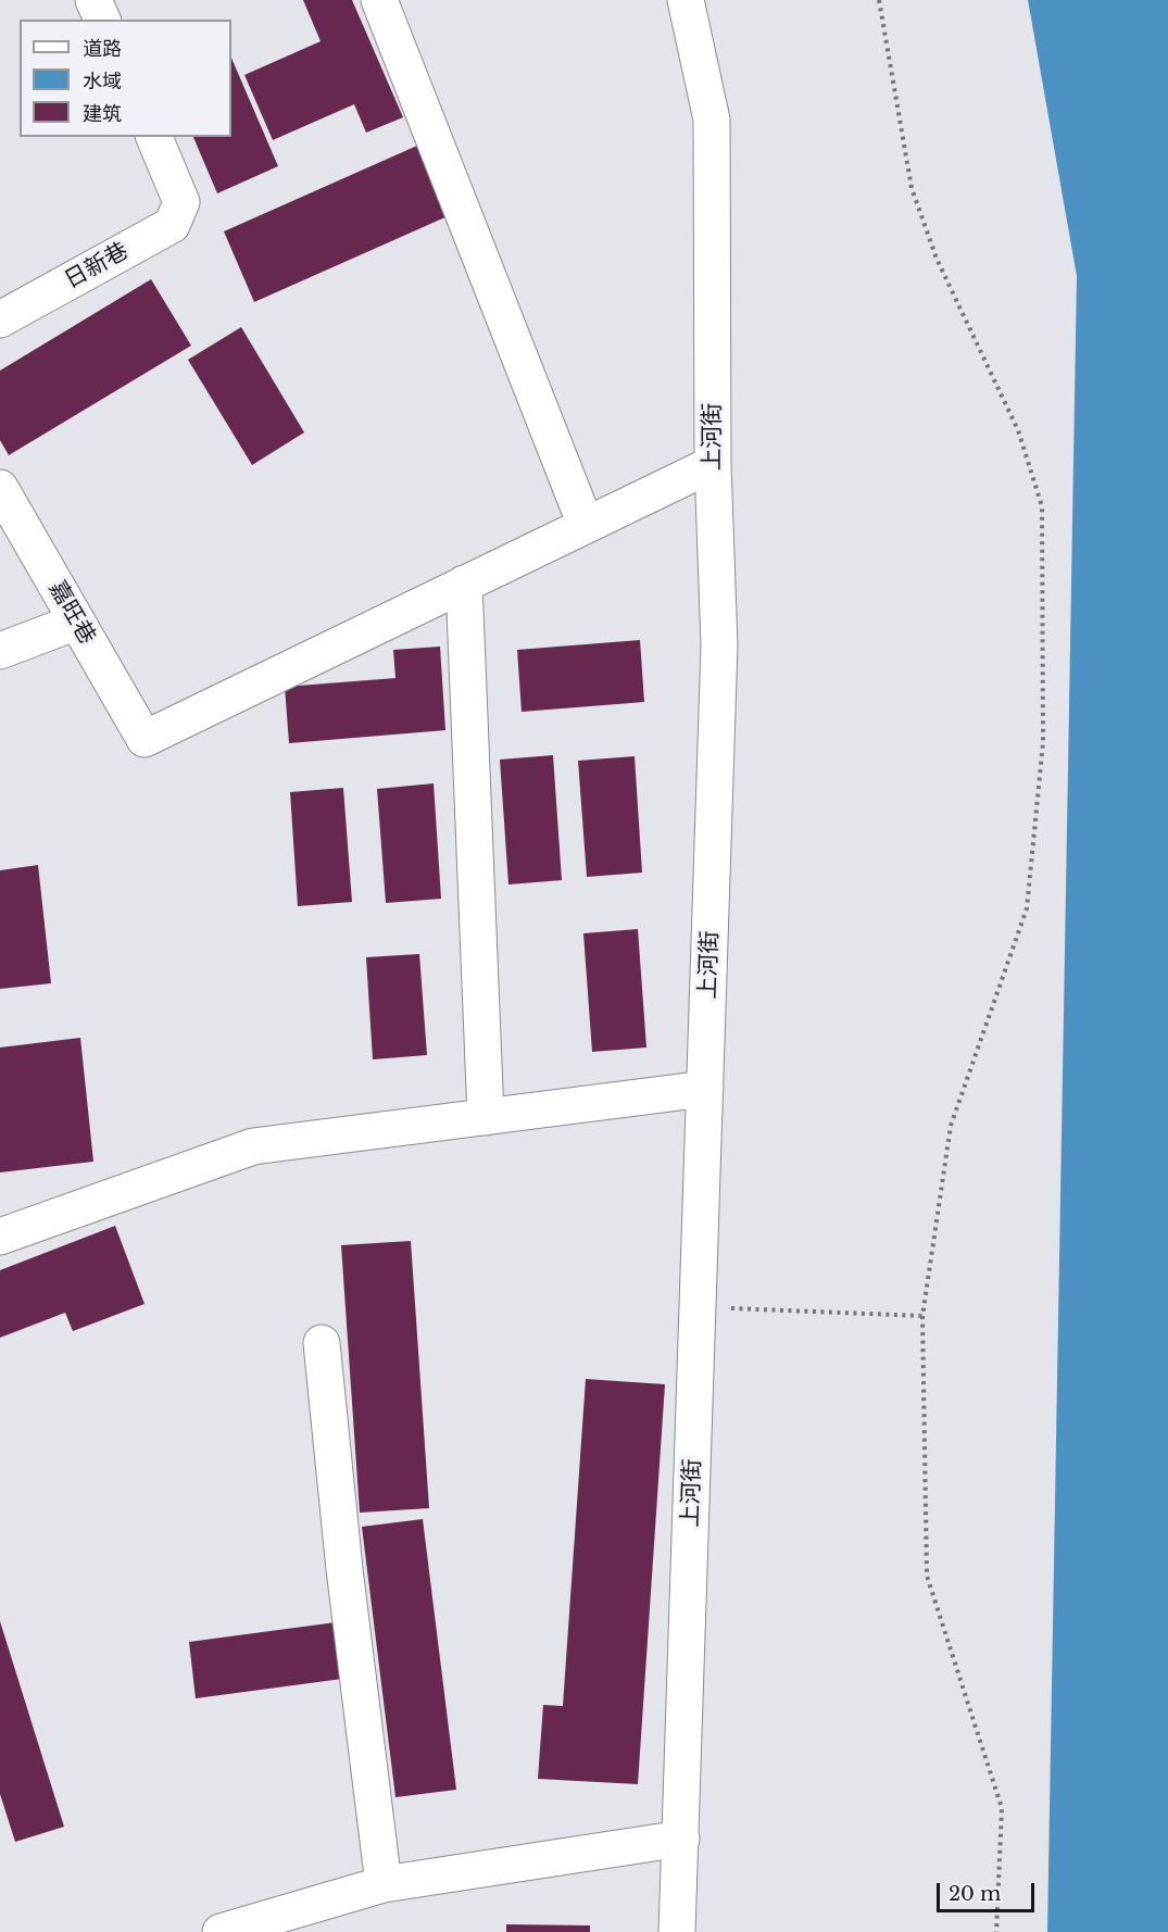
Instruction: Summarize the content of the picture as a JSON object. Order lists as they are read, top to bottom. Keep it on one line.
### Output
{"streets":{"street":["日新巷","上河街","嘉旺巷"]},"legend":["道路","水域","建筑"],"scale_bar":"20 m"}
